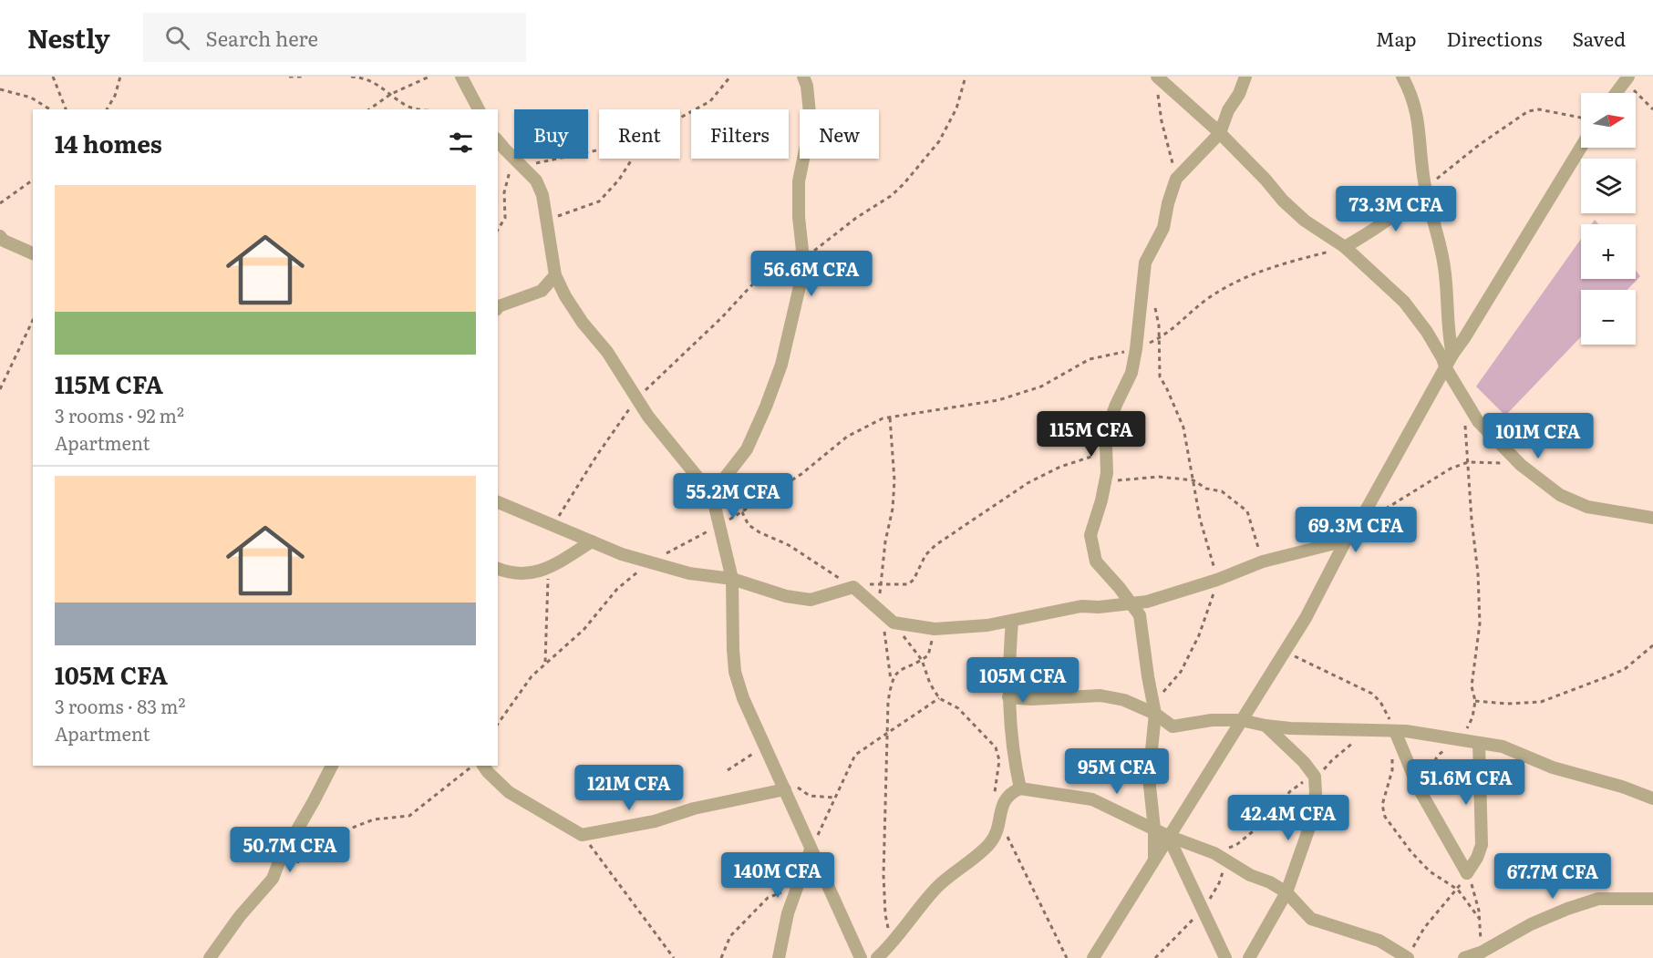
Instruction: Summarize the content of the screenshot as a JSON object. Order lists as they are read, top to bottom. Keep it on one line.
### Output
{"north":"right","page":{"header":"Nestly","search":"Search here","nav":["Map","Directions","Saved"],"map_buttons":["+","−"],"chip":["Buy","Rent","Filters","New"],"heading":"14 homes","list":[{"name":"115M CFA","note":"3 rooms · 92 m² · Apartment"},{"name":"105M CFA","note":"3 rooms · 83 m² · Apartment"}],"price":["73.3M CFA","56.6M CFA","115M CFA","101M CFA","55.2M CFA","69.3M CFA","105M CFA","95M CFA","51.6M CFA","121M CFA","42.4M CFA","50.7M CFA","140M CFA","67.7M CFA"]}}
